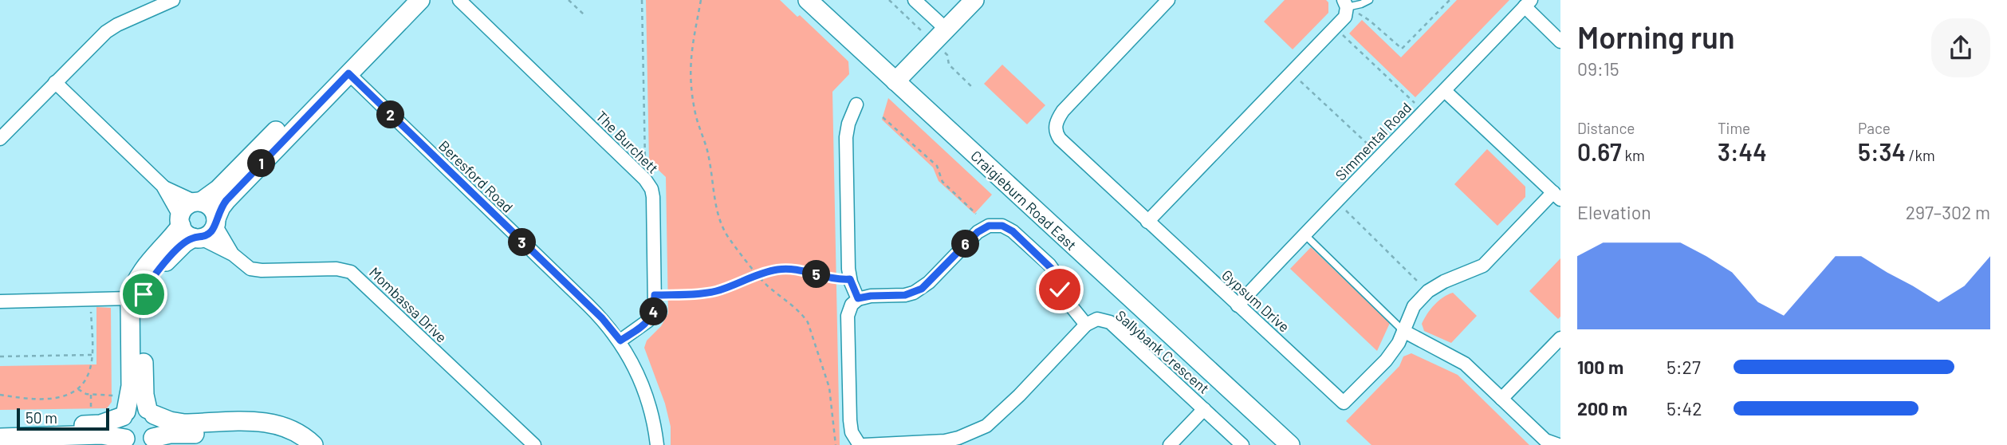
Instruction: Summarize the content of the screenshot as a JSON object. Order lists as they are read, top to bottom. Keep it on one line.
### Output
{"streets":{"street":["Simmental Road","The Burchett","Beresford Road","Craigieburn Road East","Gypsum Drive","Mombassa Drive","Sallybank Crescent"]},"crossings":[["Simmental Road","Gypsum Drive"],["The Burchett","Beresford Road"]],"scale_bar":"50 m","page":{"heading":["Morning run","09:15"],"stats":[["Distance","0.67 km"],["Time","3:44"],["Pace","5:34 /km"]],"pins":["2","1","3","6","5","4"],"chart":["Elevation","297–302 m"],"list":[{"name":"100 m","note":"5:27"},{"name":"200 m","note":"5:42"}],"scale":"50 m"}}
